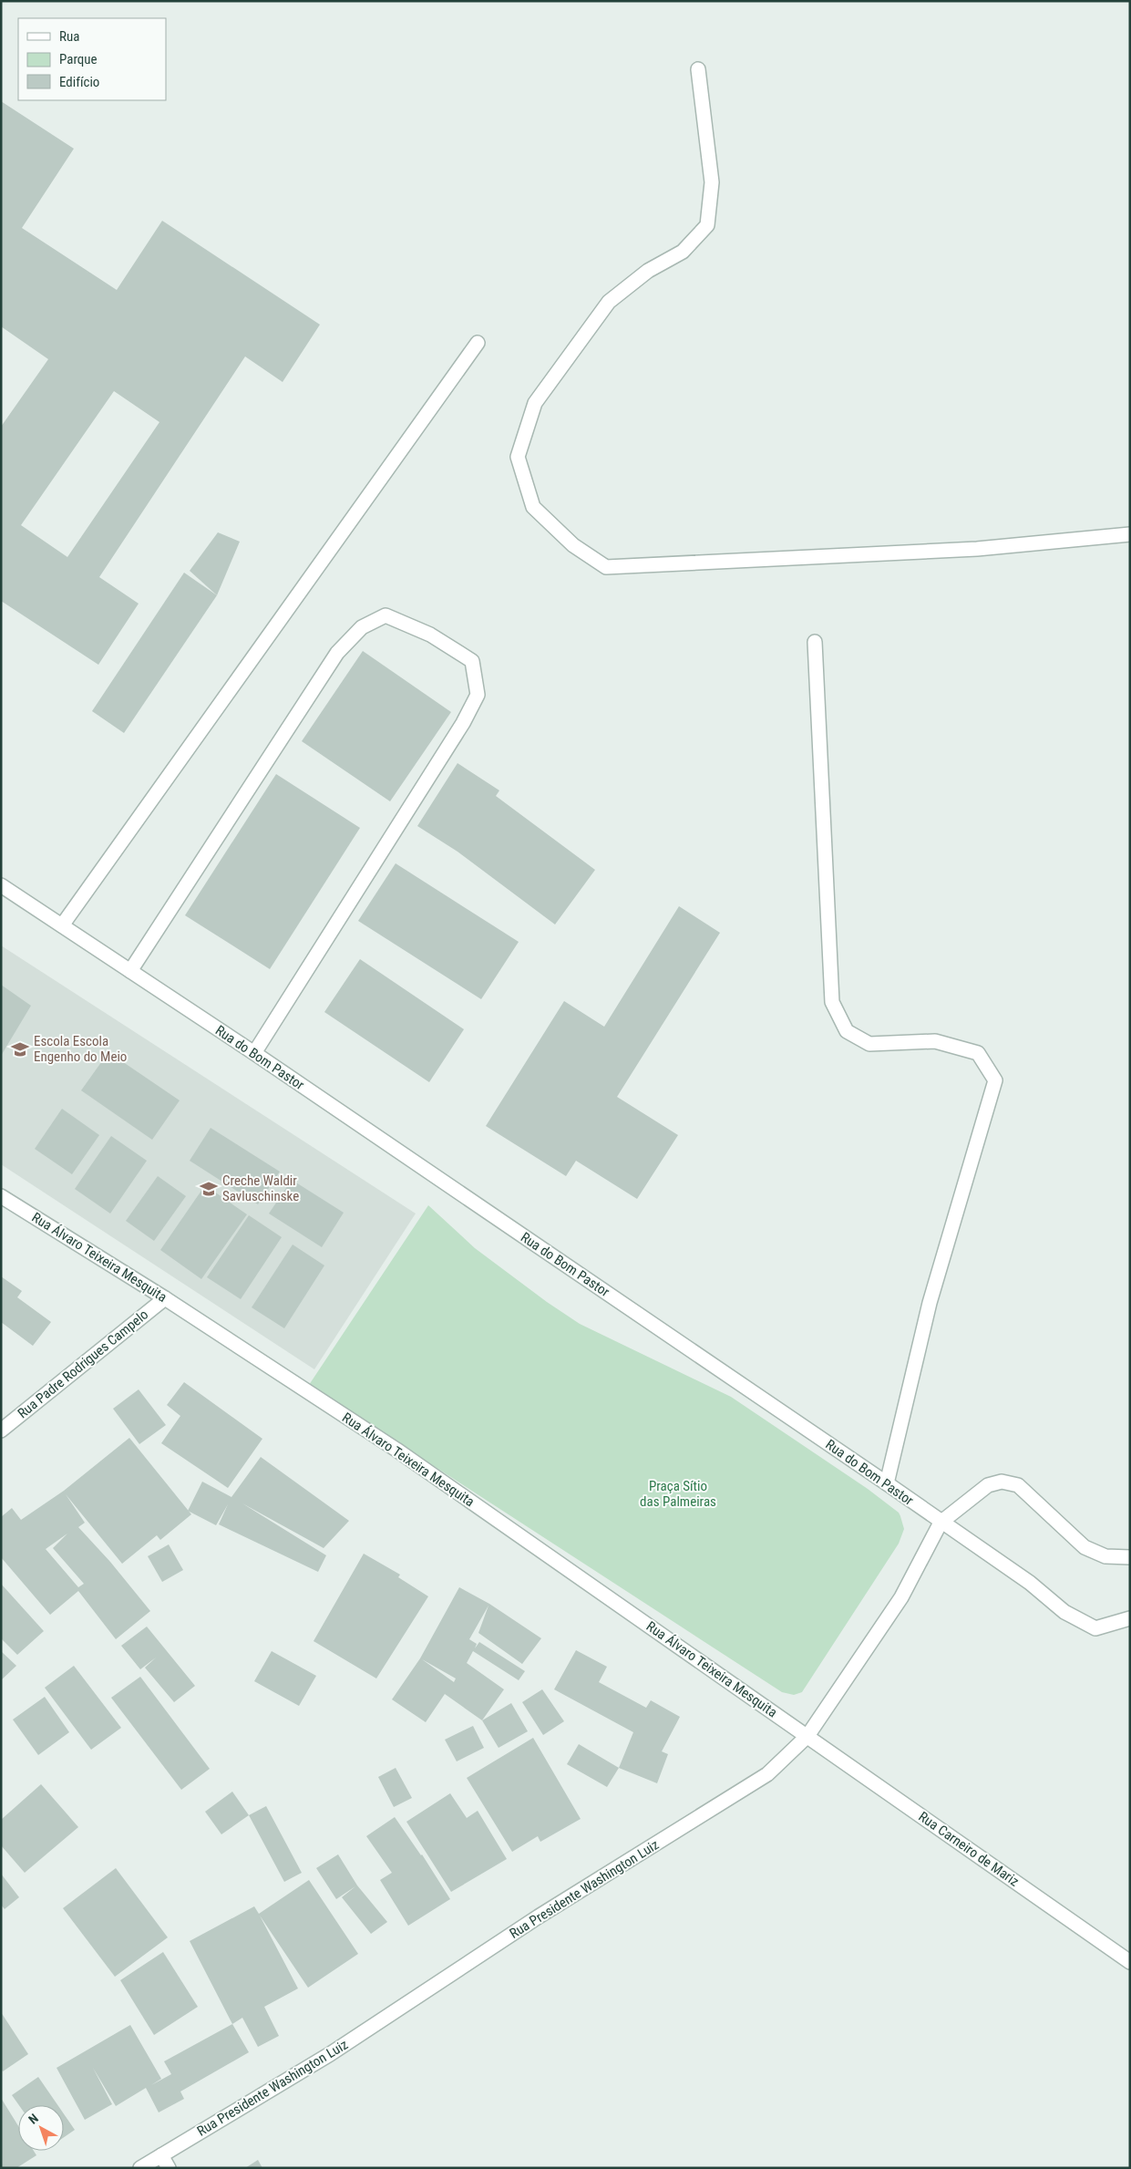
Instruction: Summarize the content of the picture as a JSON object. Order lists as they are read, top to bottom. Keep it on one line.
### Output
{"streets":{"street":["Rua do Bom Pastor","Rua Álvaro Teixeira Mesquita","Rua Padre Rodrigues Campelo","Rua Carneiro de Mariz","Rua Presidente Washington Luiz"]},"crossings":[["Rua do Bom Pastor","Rua Presidente Washington Luiz"],["Rua Álvaro Teixeira Mesquita","Rua Padre Rodrigues Campelo"],["Rua Álvaro Teixeira Mesquita","Rua Carneiro de Mariz"],["Rua Álvaro Teixeira Mesquita","Rua Presidente Washington Luiz"],["Rua Carneiro de Mariz","Rua Presidente Washington Luiz"]],"parks":["Praça Sítio das Palmeiras"],"places":{"school or university":["Escola Escola Engenho do Meio","Creche Waldir Savluschinske"]},"legend":["Rua","Parque","Edifício"],"north":"top left"}
